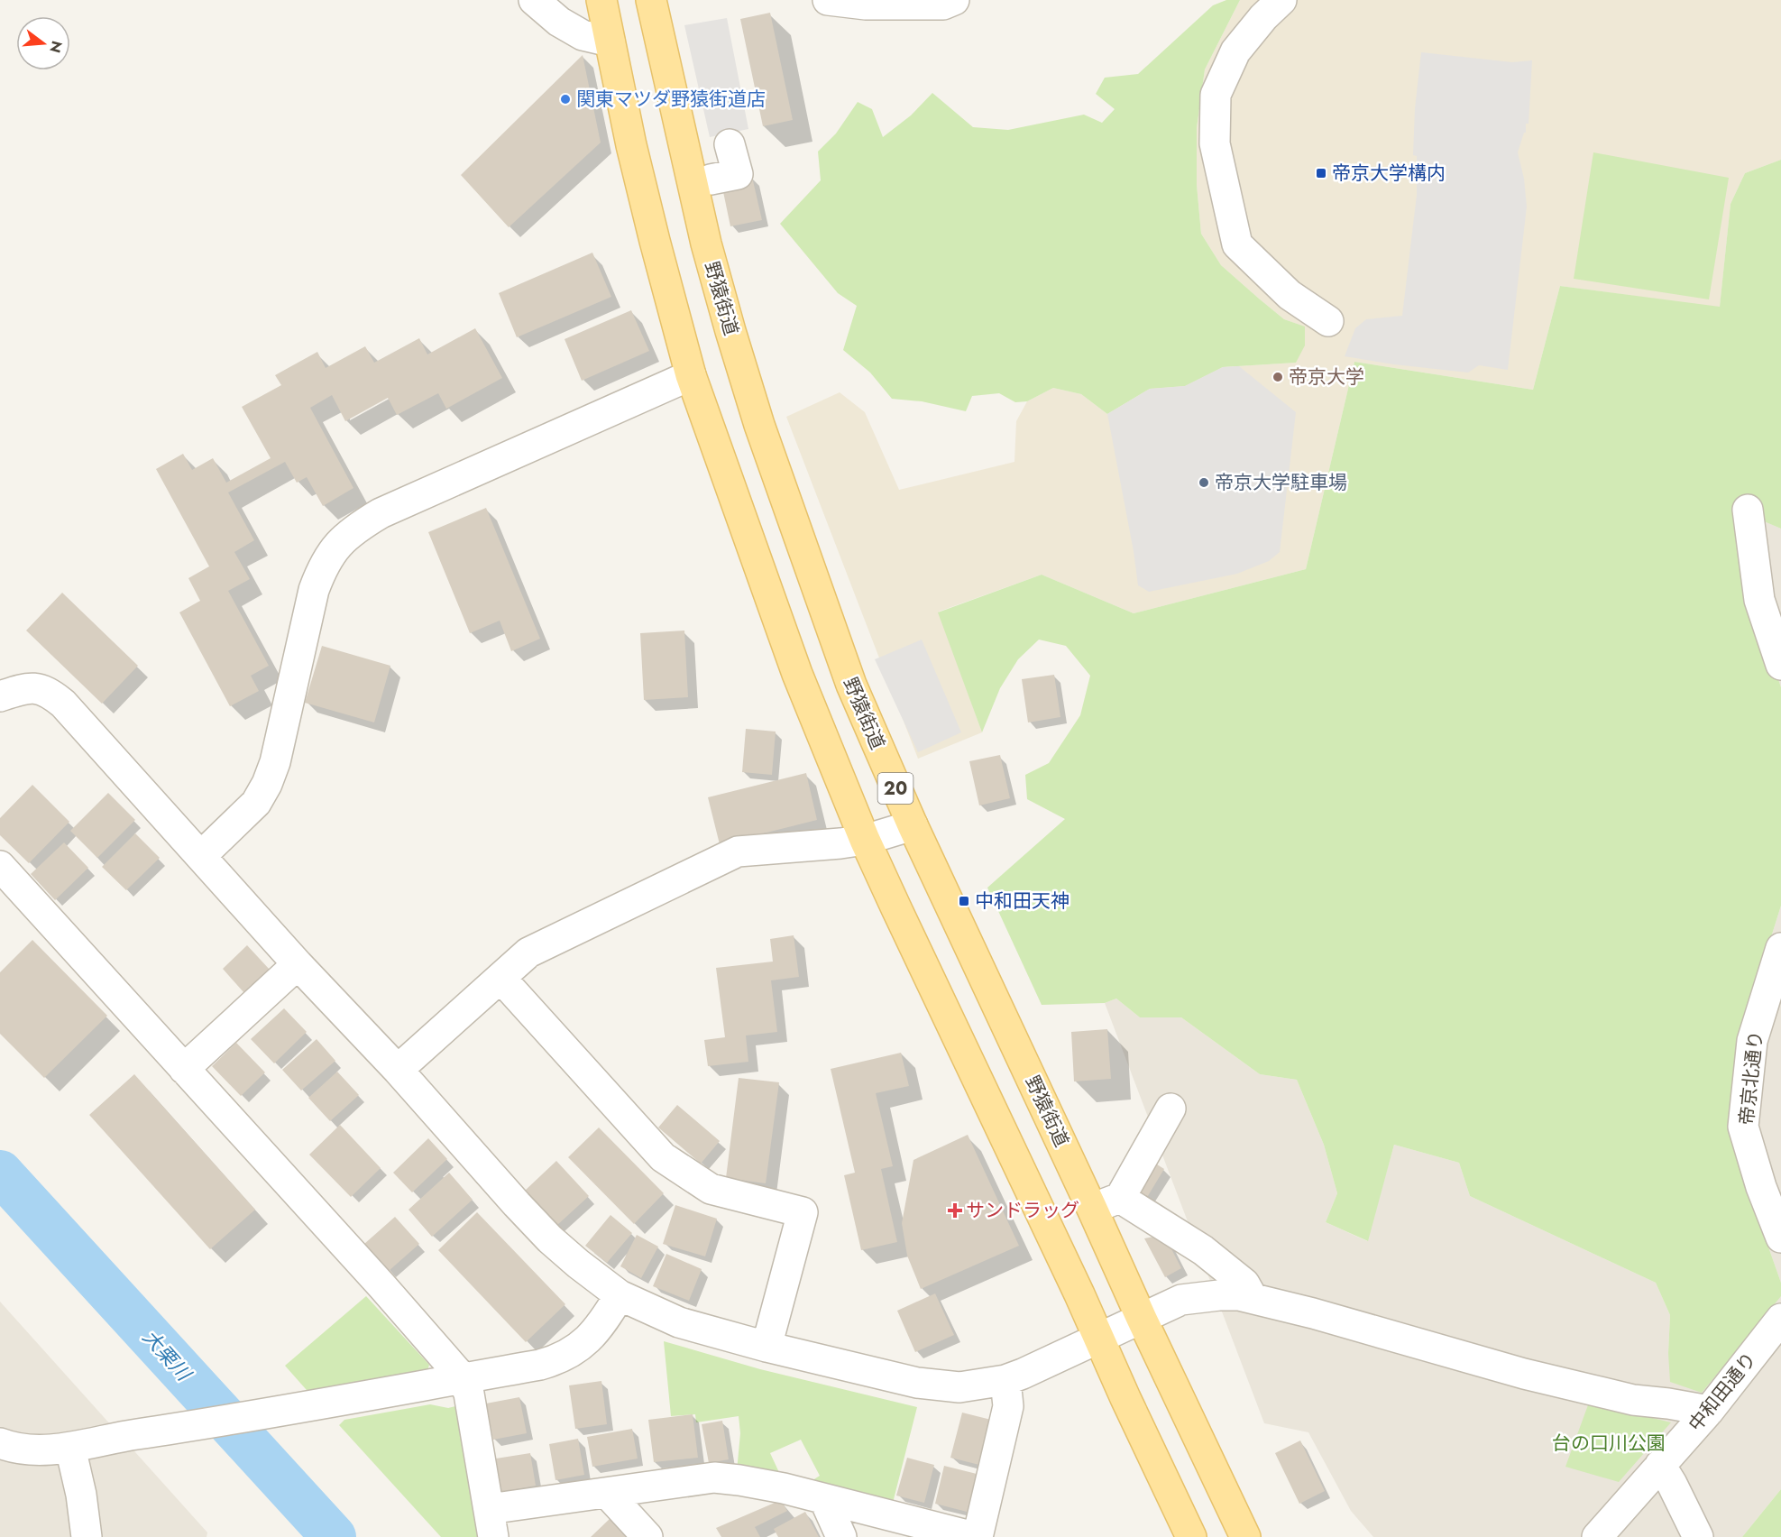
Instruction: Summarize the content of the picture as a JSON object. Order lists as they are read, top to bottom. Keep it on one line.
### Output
{"streets":{"main road":["野猿街道","20"],"street":["帝京北通り","中和田通り"]},"water":["大栗川"],"parks":["台の口川公園"],"places":{"other":["関東マツダ野猿街道店","帝京大学","帝京大学駐車場"],"transit":["帝京大学構内","中和田天神"],"health":["サンドラッグ"]},"north":"right"}
